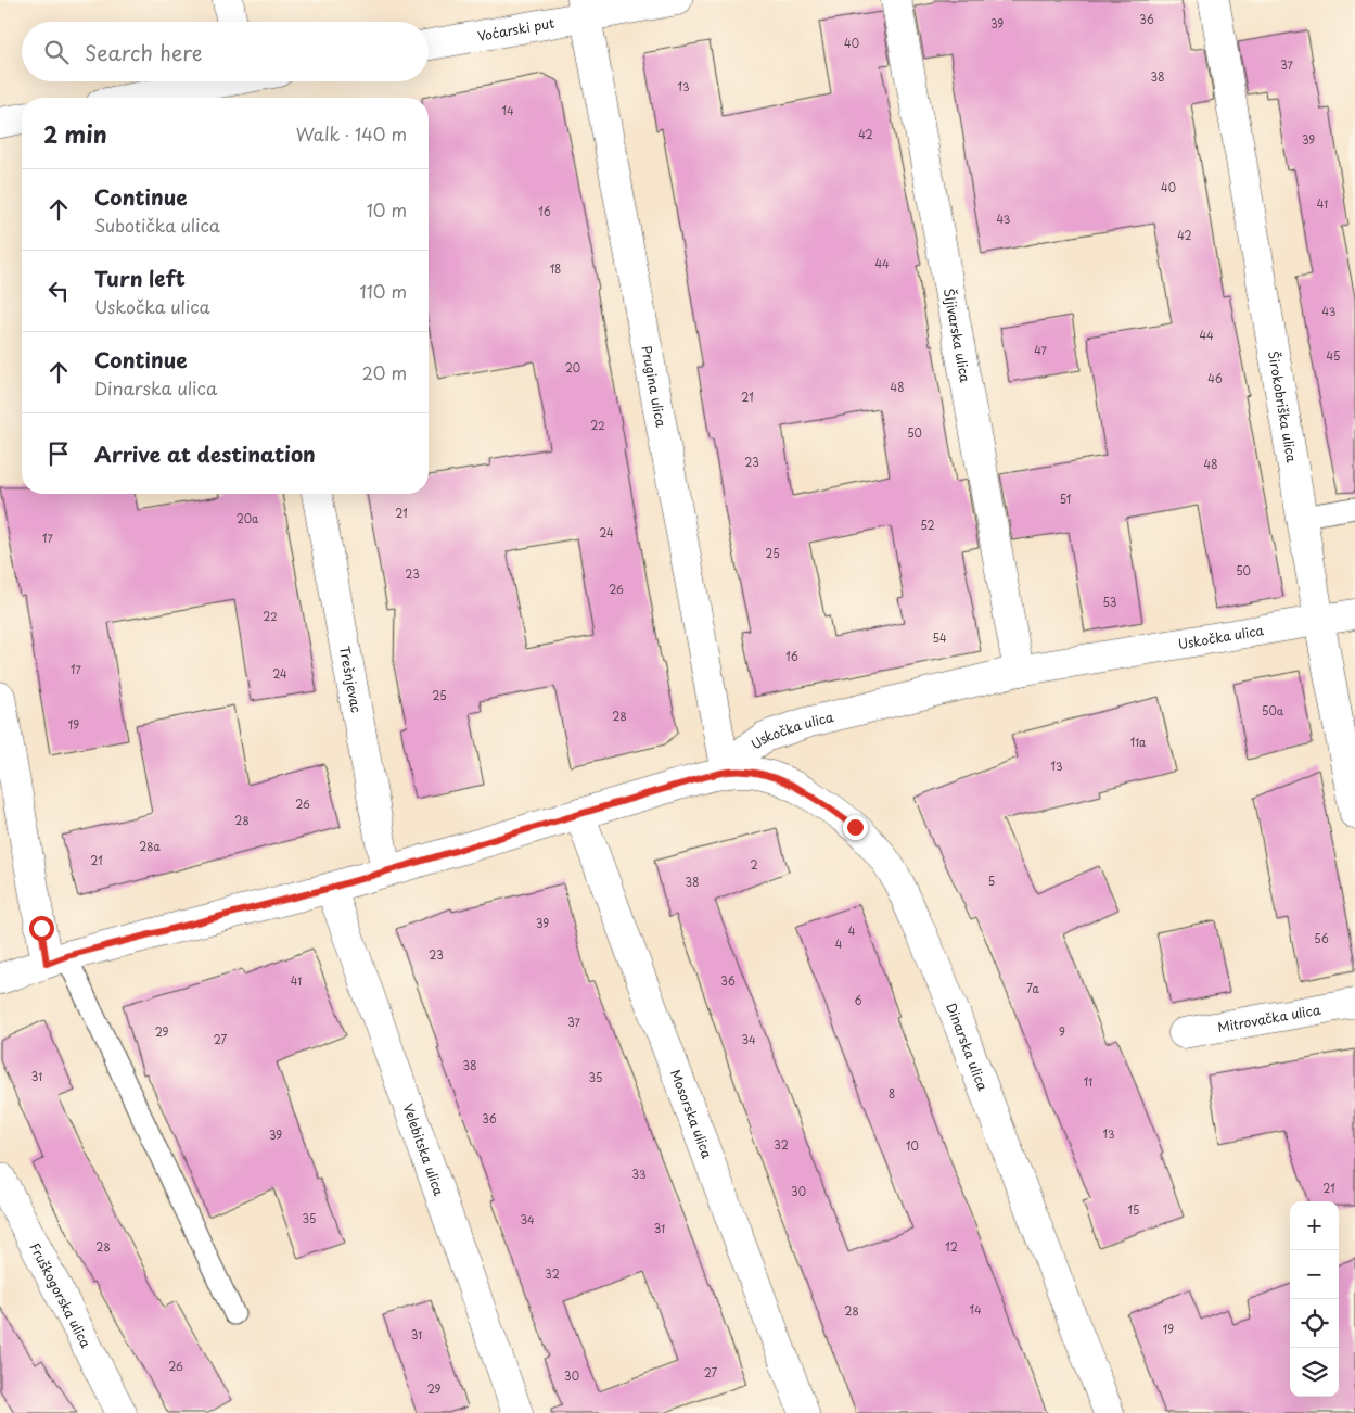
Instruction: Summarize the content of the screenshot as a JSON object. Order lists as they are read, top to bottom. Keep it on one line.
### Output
{"streets":{"street":["Voćarski put","Šljivarska ulica","Prugina ulica","Širokobriška ulica","Uskočka ulica","Trešnjevac","Mitrovačka ulica","Dinarska ulica","Mosorska ulica","Velebitska ulica","Fruškogorska ulica"]},"crossings":[["Voćarski put","Prugina ulica"],["Šljivarska ulica","Uskočka ulica"],["Prugina ulica","Uskočka ulica"],["Prugina ulica","Dinarska ulica"],["Širokobriška ulica","Uskočka ulica"],["Uskočka ulica","Dinarska ulica"]],"house_numbers":["36","39","40","37","38","13","14","42","39","40","41","16","43","42","44","18","43","44","47","45","20","46","48","21","22","50","23","48","51","21","20a","52","24","17","25","50","23","26","53","22","54","16","17","24","25","50a","28","19","11a","13","26","28","28a","21","2","5","38","39","4","56","4","23","41","36","7a","6","37","29","9","27","34","38","31","35","11","8","36","13","39","32","10","33","21","30","15","35","34","31","28","12","32","14","28","19","31","26","27","30","29"],"page":{"search":"Search here","heading":["2 min","Walk · 140 m"],"list":[["Continue","Subotička ulica","10 m"],["Turn left","Uskočka ulica","110 m"],["Continue","Dinarska ulica","20 m"],"Arrive at destination"],"map_buttons":["+","−"]}}
